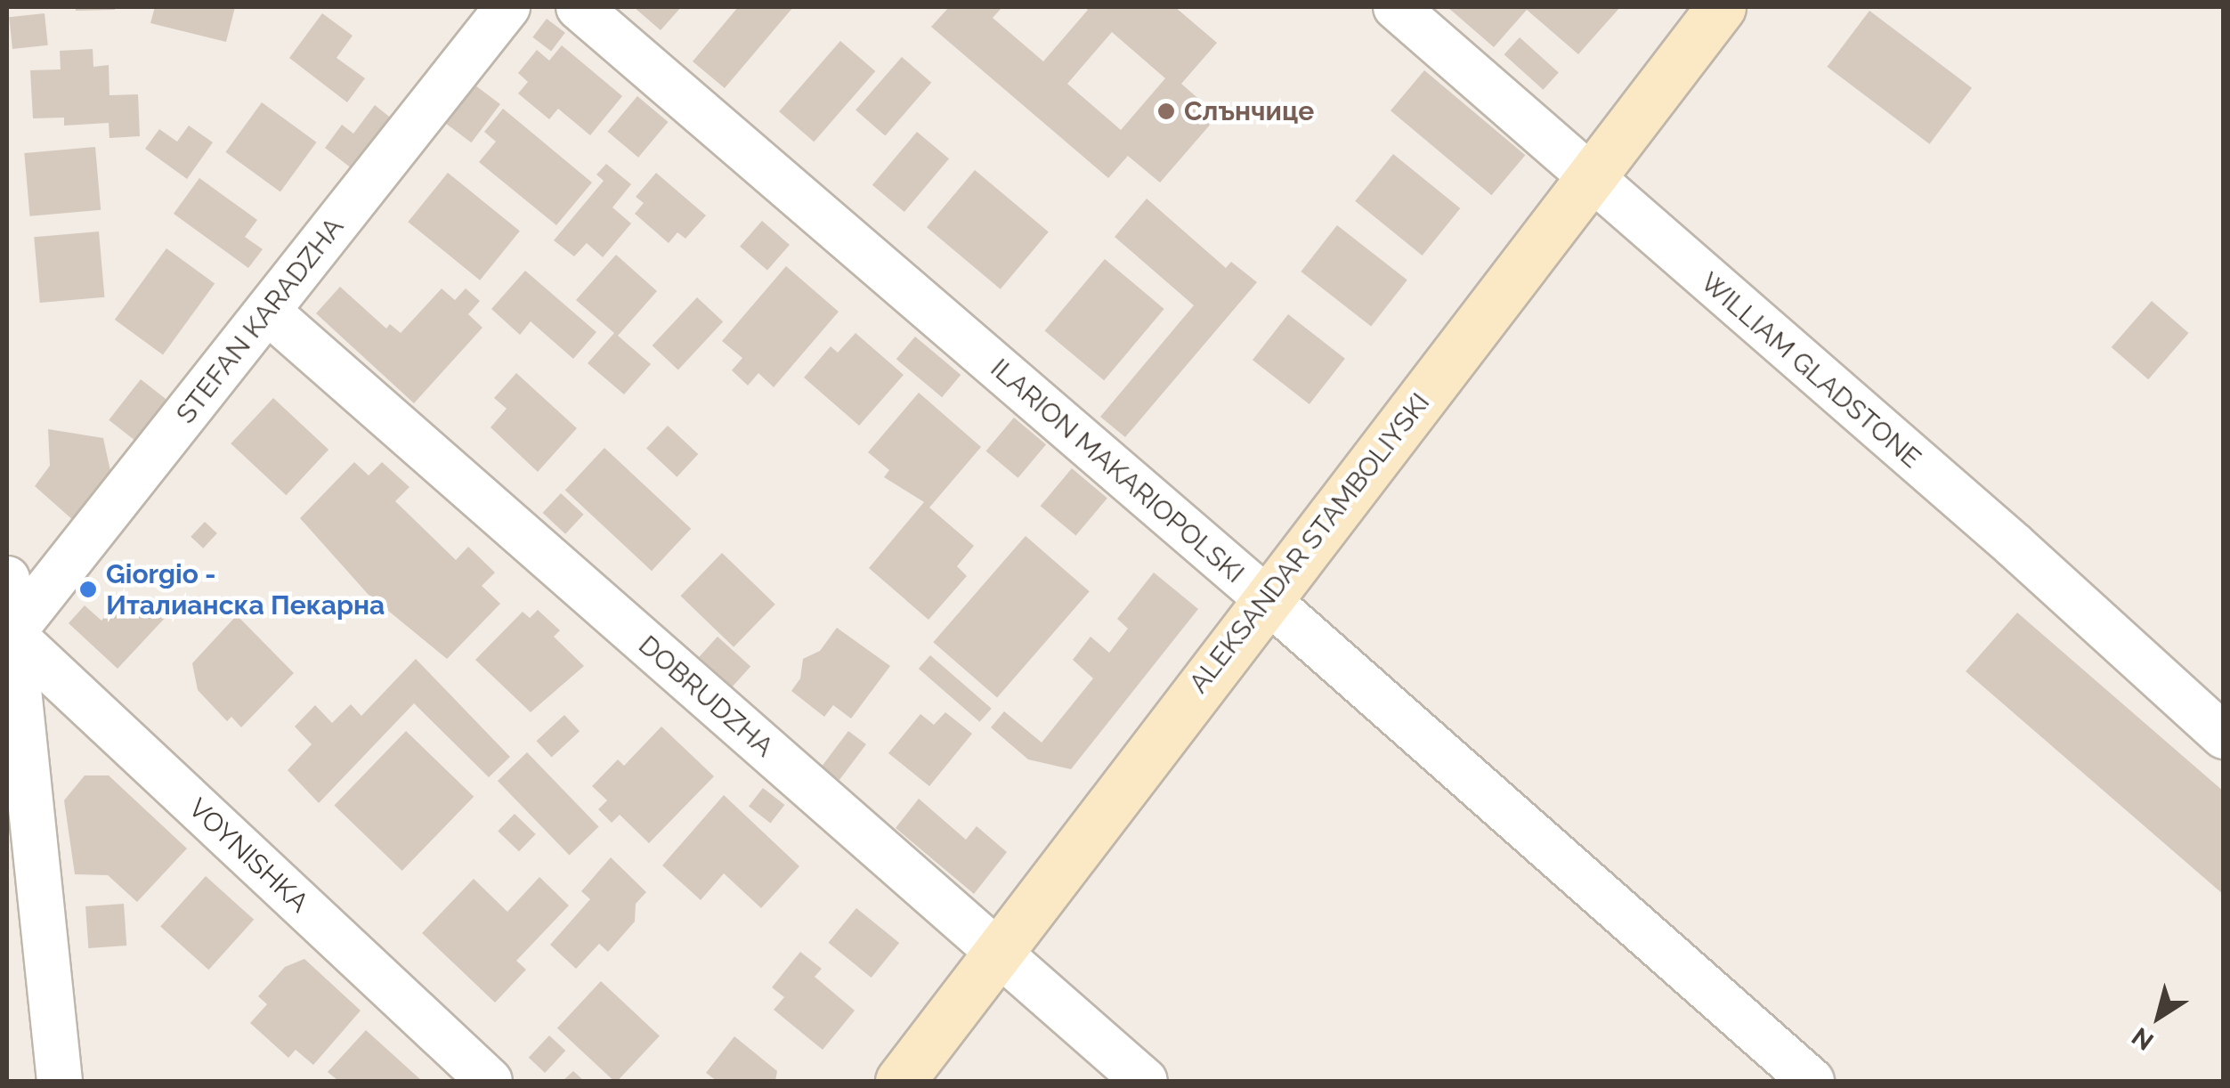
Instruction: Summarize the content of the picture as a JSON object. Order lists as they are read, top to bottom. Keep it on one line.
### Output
{"streets":{"main road":["ALEKSANDAR STAMBOLIYSKI"],"street":["STEFAN KARADZHA","WILLIAM GLADSTONE","ILARION MAKARIOPOLSKI","DOBRUDZHA","VOYNISHKA"]},"crossings":[["STEFAN KARADZHA","DOBRUDZHA"],["STEFAN KARADZHA","VOYNISHKA"],["WILLIAM GLADSTONE","ALEKSANDAR STAMBOLIYSKI"],["ILARION MAKARIOPOLSKI","ALEKSANDAR STAMBOLIYSKI"],["ALEKSANDAR STAMBOLIYSKI","DOBRUDZHA"]],"places":["Слънчице","Giorgio - Италианска Пекарна"],"north":"bottom left"}
